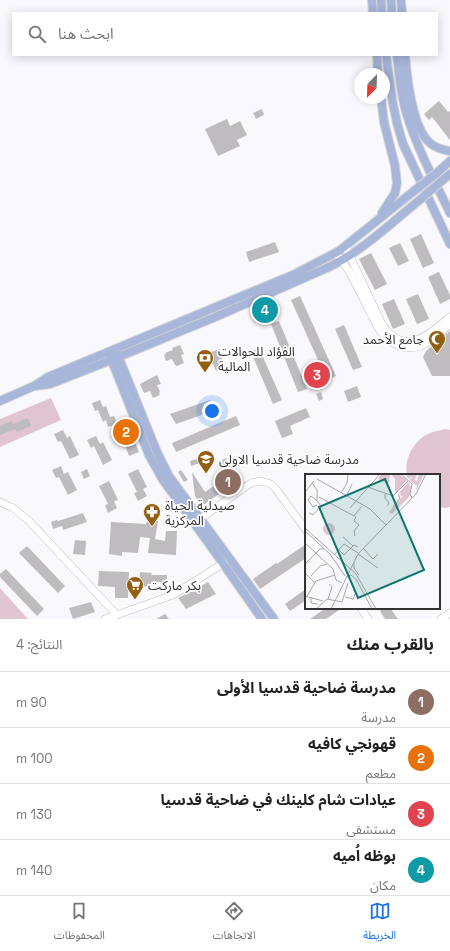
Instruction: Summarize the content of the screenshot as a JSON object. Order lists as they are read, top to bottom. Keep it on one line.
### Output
{"places":{"mosque":["جامع الأحمد"],"bank":["الفؤاد للحوالات المالية"],"school or university":["مدرسة ضاحية قدسيا الاولى"],"pharmacy":["صيدلية الحياة المركزية"],"supermarket":["بكر ماركت"]},"north":"bottom left","page":{"search":"ابحث هنا","pins":["4","3","2","1"],"heading":["بالقرب منك","النتائج: 4"],"list":[{"mark":"1","name":"مدرسة ضاحية قدسيا الأولى","note":"مدرسة","value":"90 m"},{"mark":"2","name":"قهونجي كافيه","note":"مطعم","value":"100 m"},{"mark":"3","name":"عيادات شام كلينك في ضاحية قدسيا","note":"مستشفى","value":"130 m"},{"mark":"4","name":"بوظه اُميه","note":"مكان","value":"140 m"}],"nav":["الخريطة","الاتجاهات","المحفوظات"]}}
